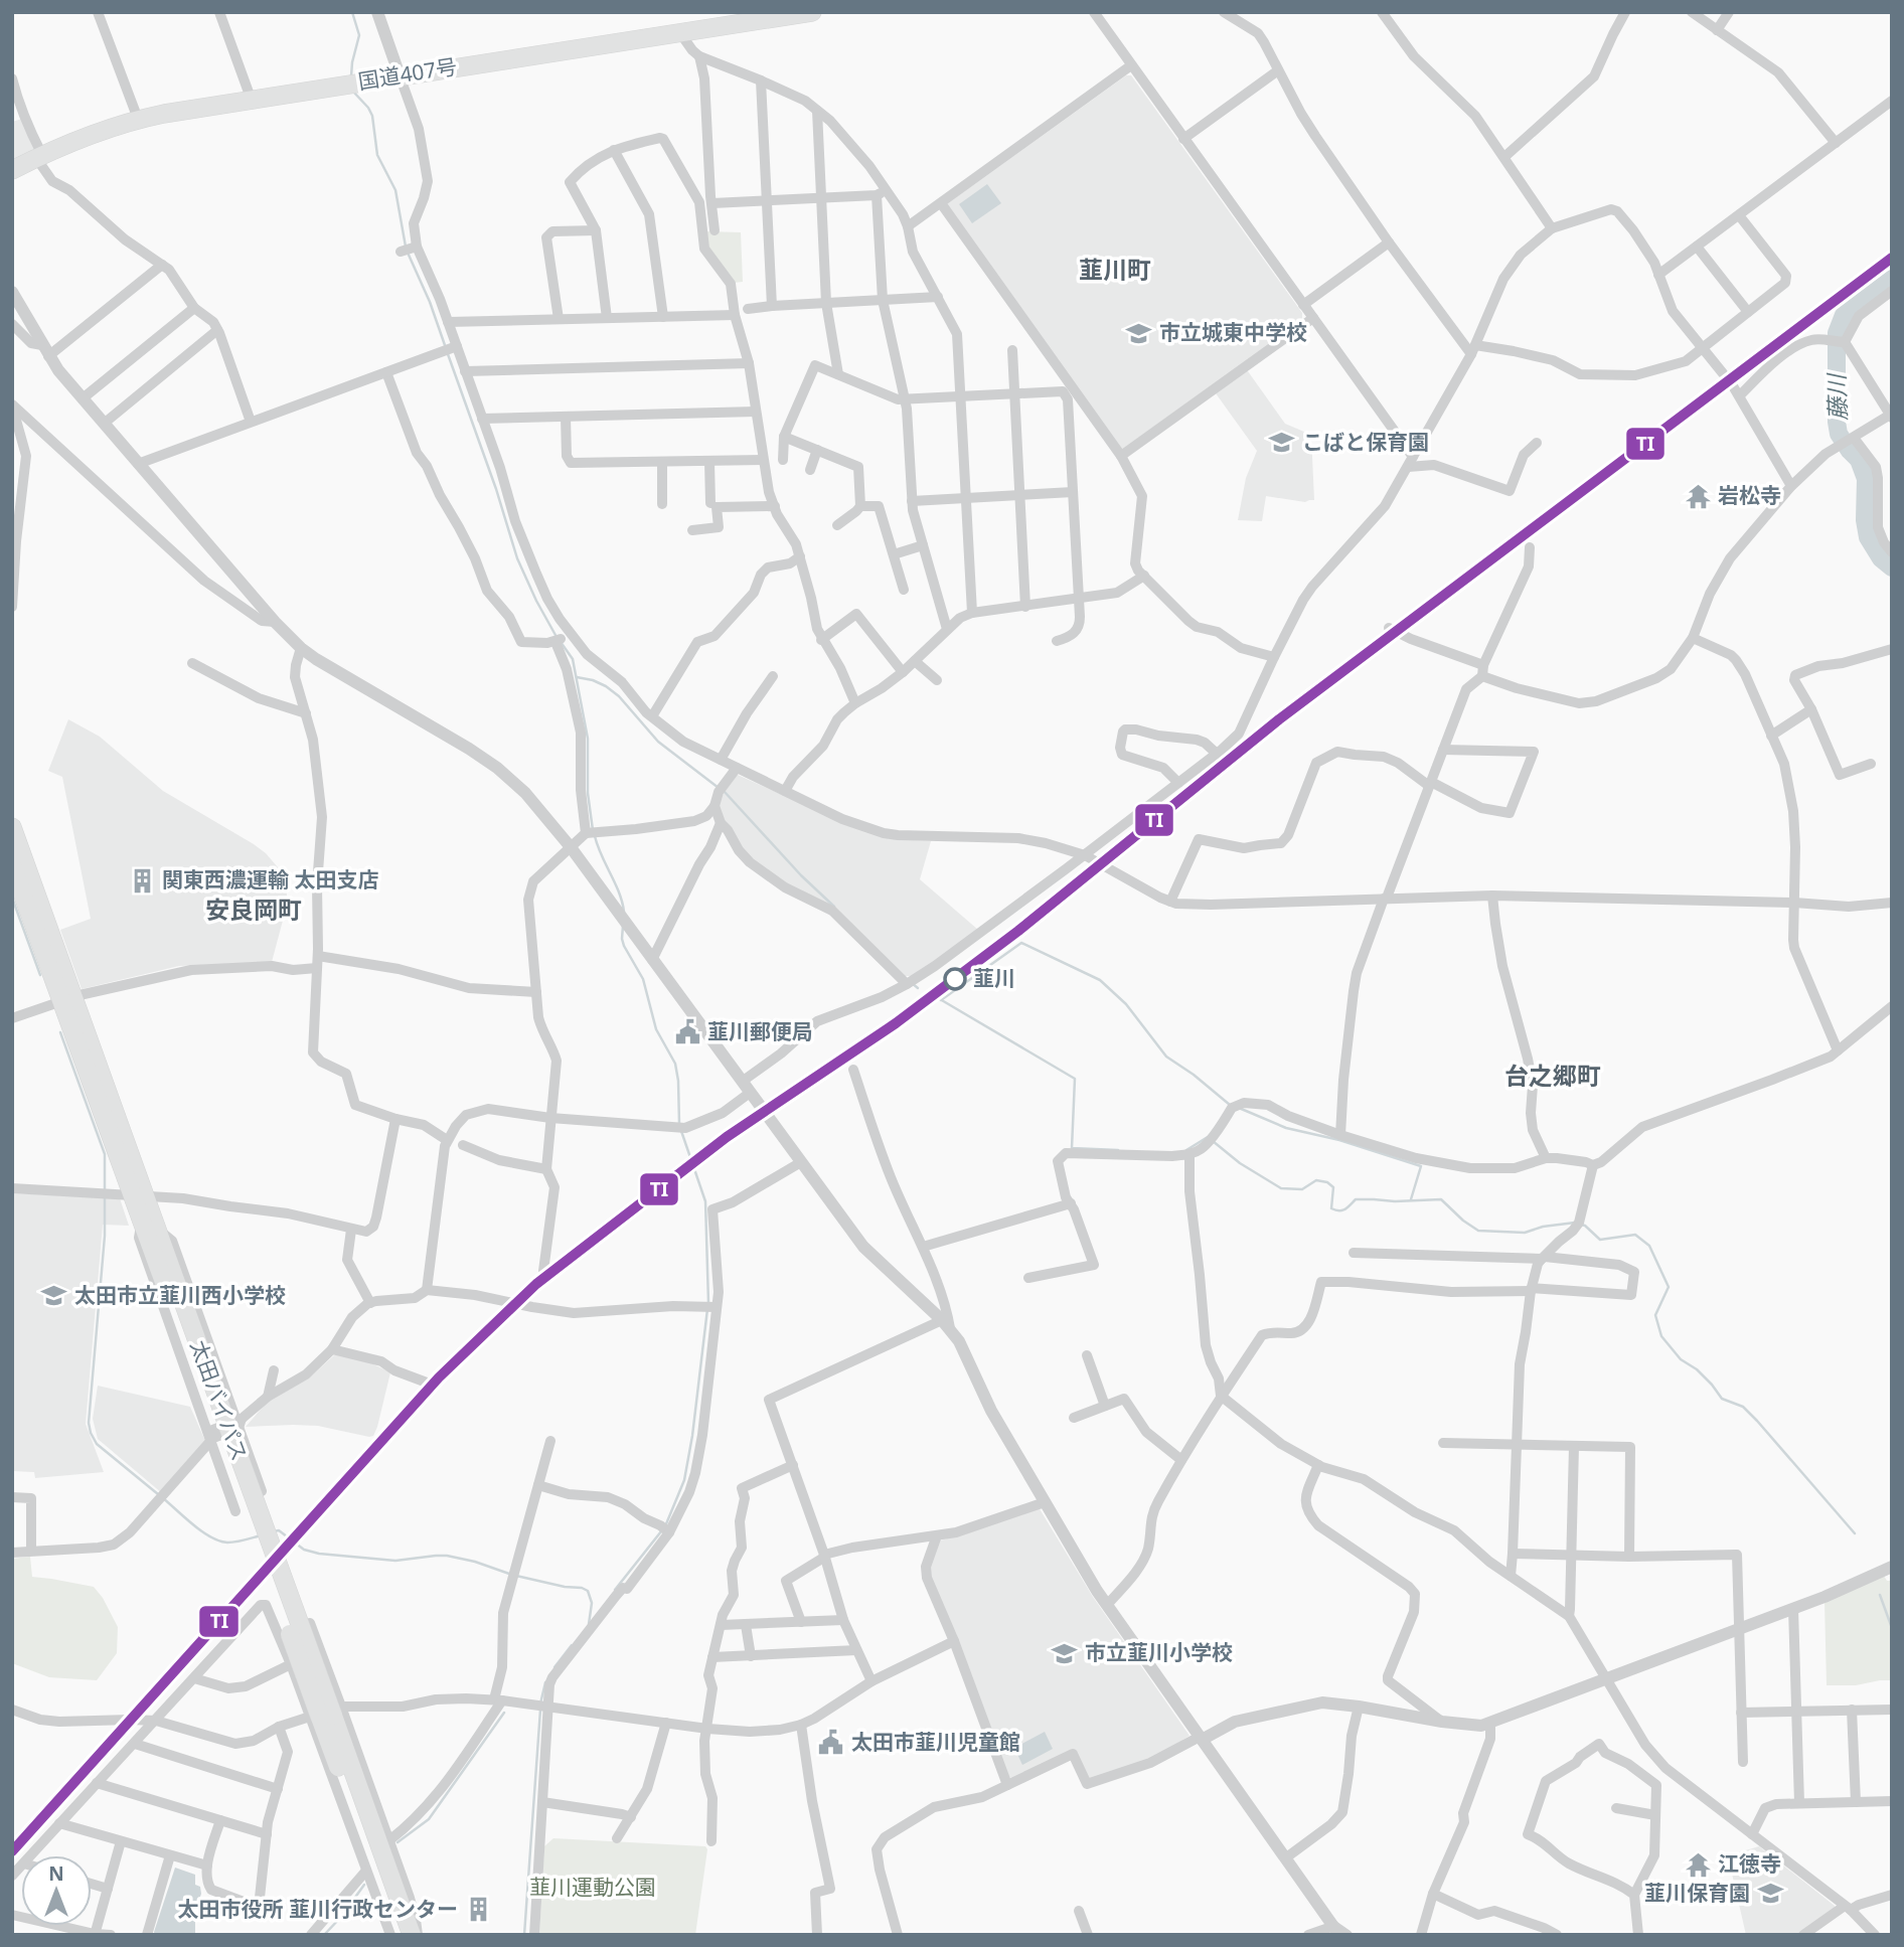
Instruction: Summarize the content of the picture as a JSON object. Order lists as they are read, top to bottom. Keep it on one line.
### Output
{"streets":{"highway":["国道407号","太田バイパス"]},"districts":["韮川町","安良岡町","台之郷町"],"water":["藤川"],"parks":["韮川運動公園"],"places":{"school or university":["市立城東中学校","こばと保育園","太田市立韮川西小学校","市立韮川小学校","韮川保育園"],"temple":["岩松寺","江徳寺"],"building":["関東西濃運輸 太田支店","太田市役所 韮川行政センター"],"other":["韮川"],"public building":["韮川郵便局","太田市韮川児童館"]},"lines":["transit line TI"],"north":"top"}
